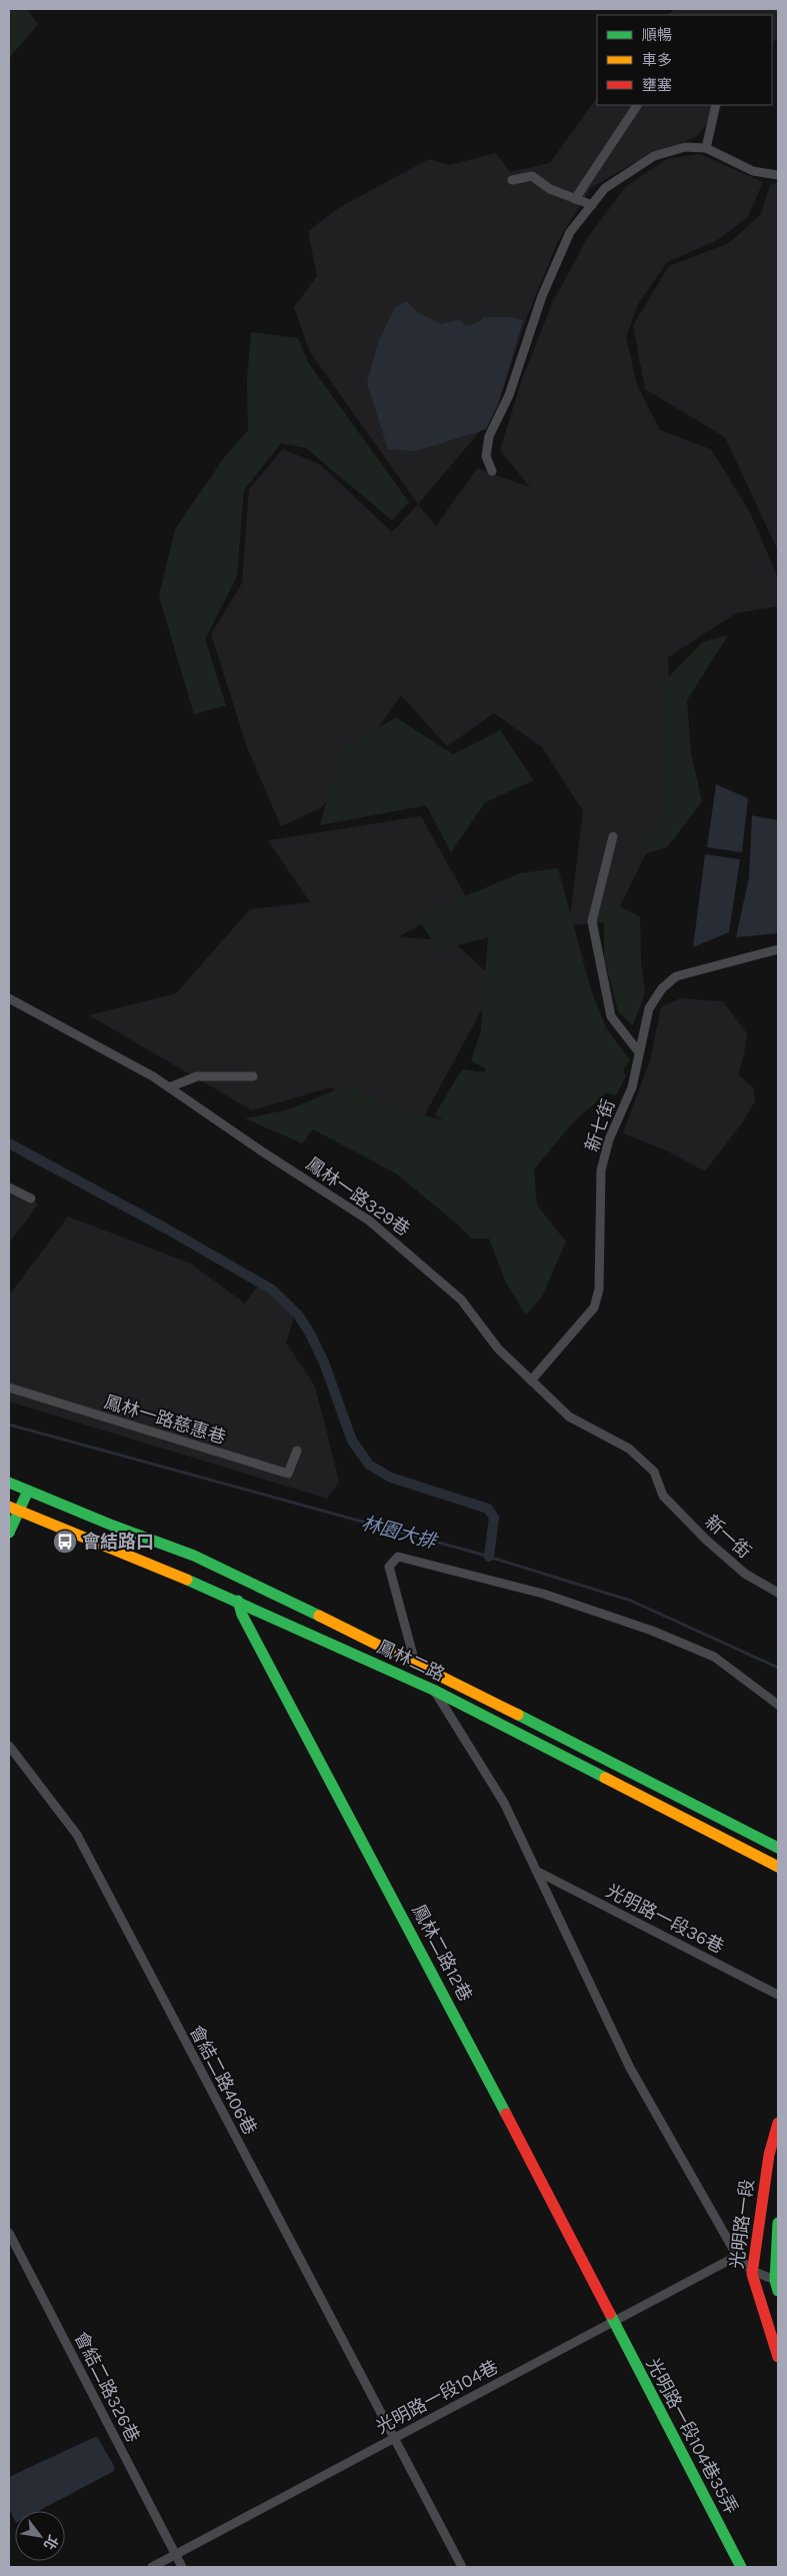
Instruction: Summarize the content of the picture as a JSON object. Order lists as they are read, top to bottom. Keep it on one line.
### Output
{"streets":{"main road":["鳳林二路","鳳林二路12巷","光明路一段","光明路一段104巷35弄"],"street":["新七街","鳳林一路329巷","鳳林一路慈惠巷","新一街","光明路一段36巷","會結二路406巷","會結二路326巷","光明路一段104巷"]},"crossings":[["新七街","鳳林一路329巷"],["鳳林一路329巷","新一街"],["鳳林二路","鳳林二路12巷"],["鳳林二路12巷","光明路一段104巷"],["鳳林二路12巷","光明路一段104巷35弄"],["會結二路406巷","光明路一段104巷"],["會結二路326巷","光明路一段104巷"],["光明路一段104巷","光明路一段104巷35弄"]],"water":["林園大排"],"places":{"bus stop":["會結路口"]},"legend":["順暢","車多","壅塞"],"north":"bottom right"}
